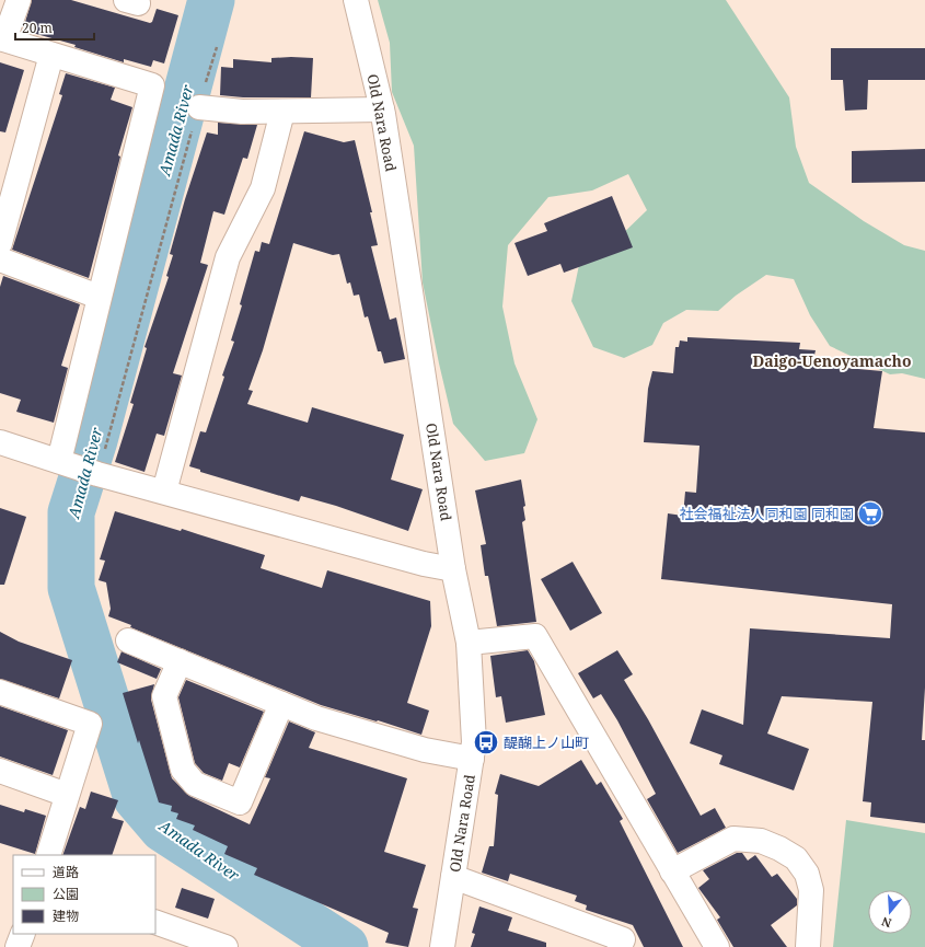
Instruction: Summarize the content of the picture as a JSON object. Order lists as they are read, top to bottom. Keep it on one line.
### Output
{"streets":{"street":["Old Nara Road"]},"districts":["Daigo-Uenoyamacho"],"water":["Amada River"],"places":{"supermarket":["社会福祉法人同和園 同和園"],"bus stop":["醍醐上ノ山町"]},"legend":["道路","公園","建物"],"scale_bar":"20 m","north":"bottom"}
